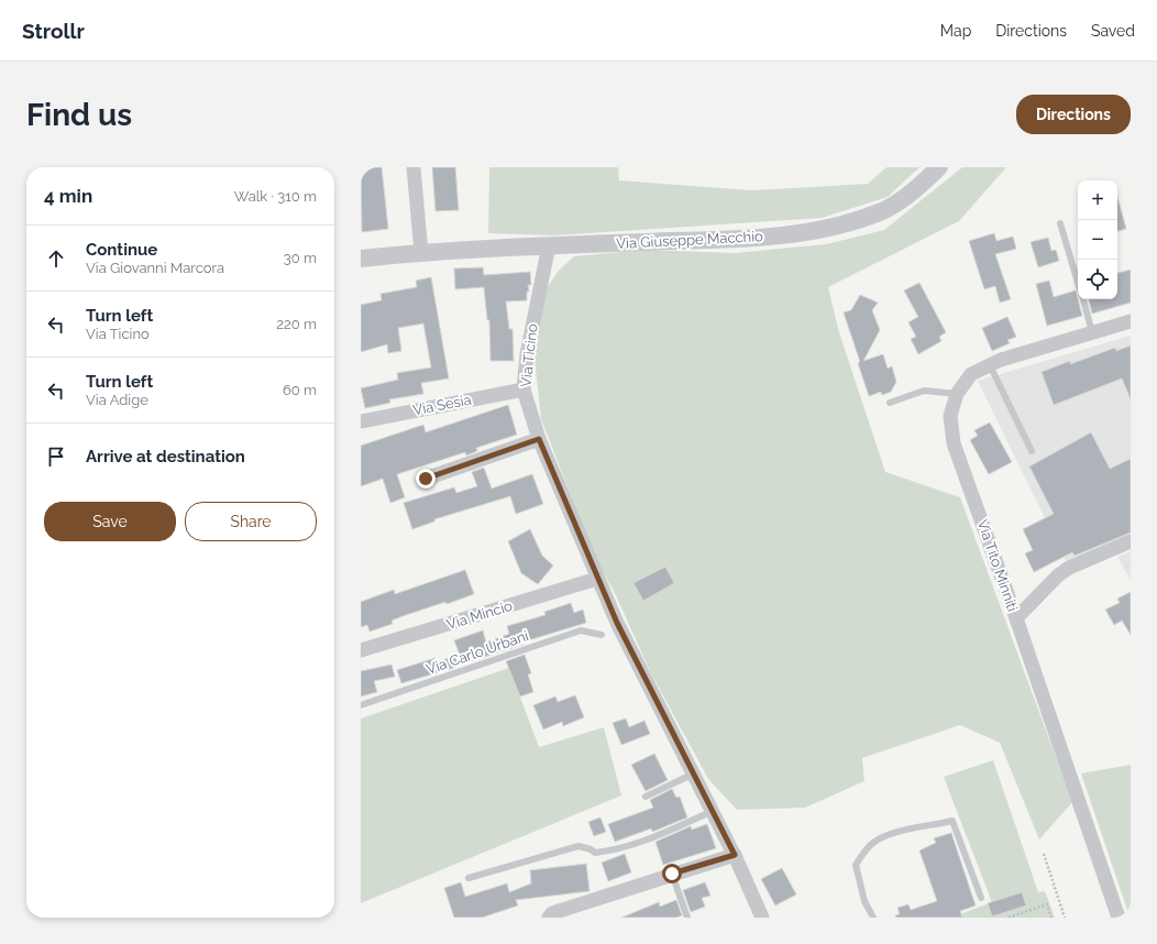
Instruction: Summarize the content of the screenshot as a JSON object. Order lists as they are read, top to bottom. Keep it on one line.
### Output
{"streets":{"street":["Via Giuseppe Macchio","Via Ticino","Via Sesia","Via Tito Minniti","Via Mincio"],"lane":["Via Carlo Urbani"]},"crossings":[["Via Giuseppe Macchio","Via Ticino"],["Via Ticino","Via Sesia"],["Via Ticino","Via Mincio"]],"page":{"header":"Strollr","nav":["Map","Directions","Saved"],"buttons":["Directions",["Save","Share"]],"title":"Find us","heading":["4 min","Walk · 310 m"],"map_buttons":["+","−"],"list":[["Continue","Via Giovanni Marcora","30 m"],["Turn left","Via Ticino","220 m"],["Turn left","Via Adige","60 m"],"Arrive at destination"]}}
